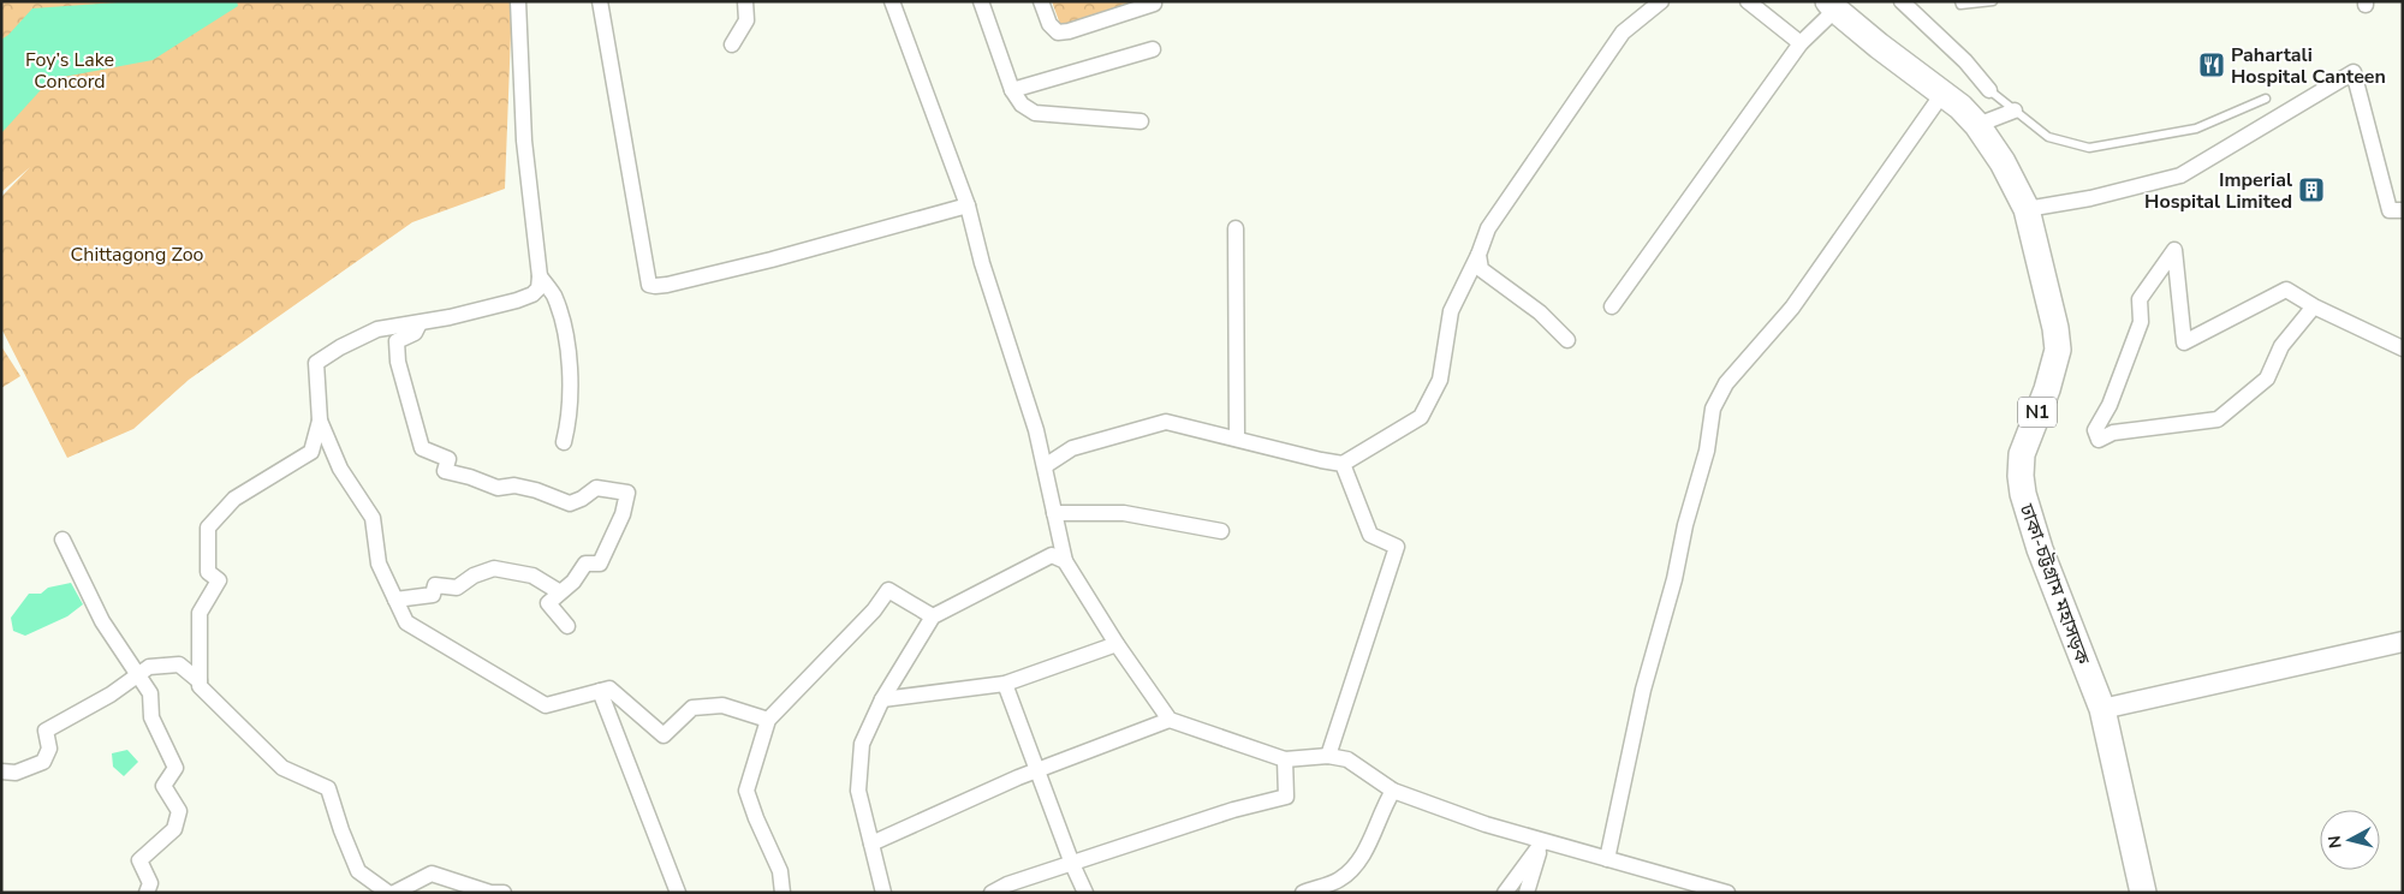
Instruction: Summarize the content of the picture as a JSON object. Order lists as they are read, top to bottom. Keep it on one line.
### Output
{"streets":{"highway":["N1","ঢাকা-চট্টগ্রাম মহাসড়ক"]},"parks":["Foy’s Lake Concord","Chittagong Zoo"],"places":{"restaurant":["Pahartali Hospital Canteen"],"building":["Imperial Hospital Limited"]},"north":"left"}
